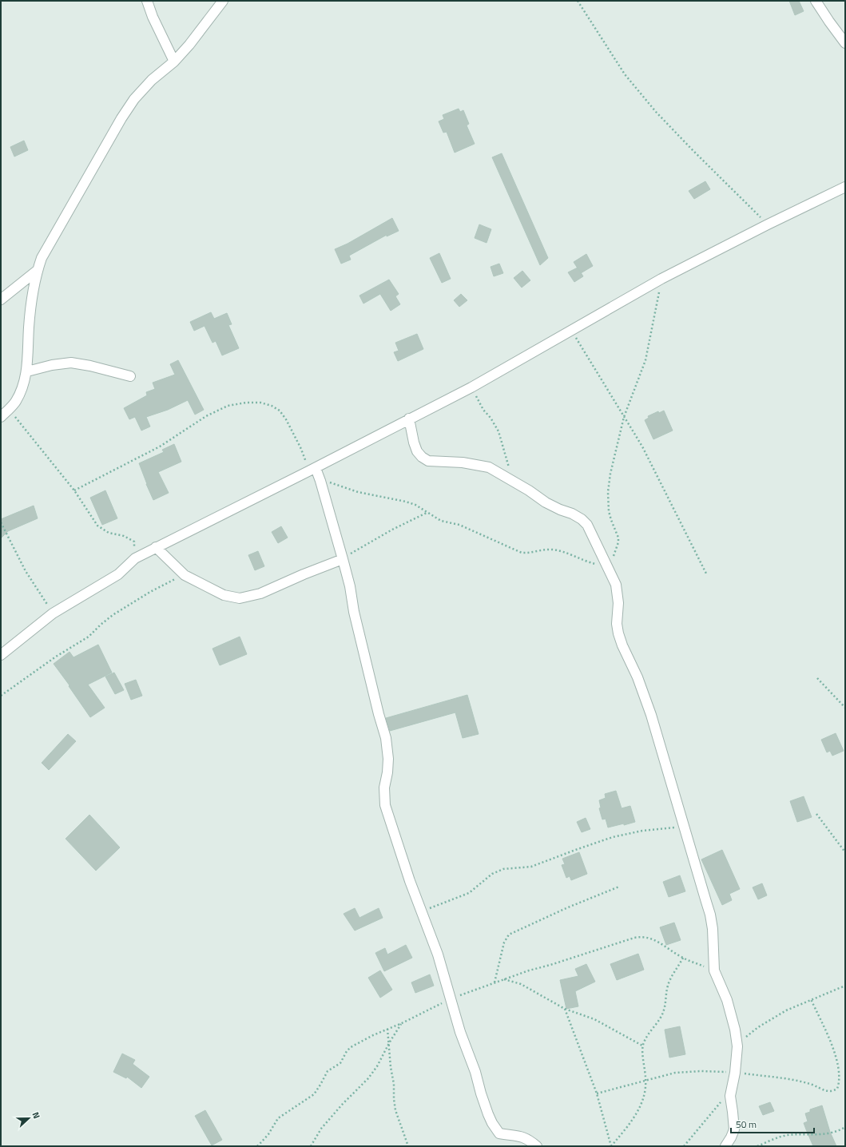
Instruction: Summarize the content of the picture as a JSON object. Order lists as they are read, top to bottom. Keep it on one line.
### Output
{"scale_bar":"50 m","north":"right"}
